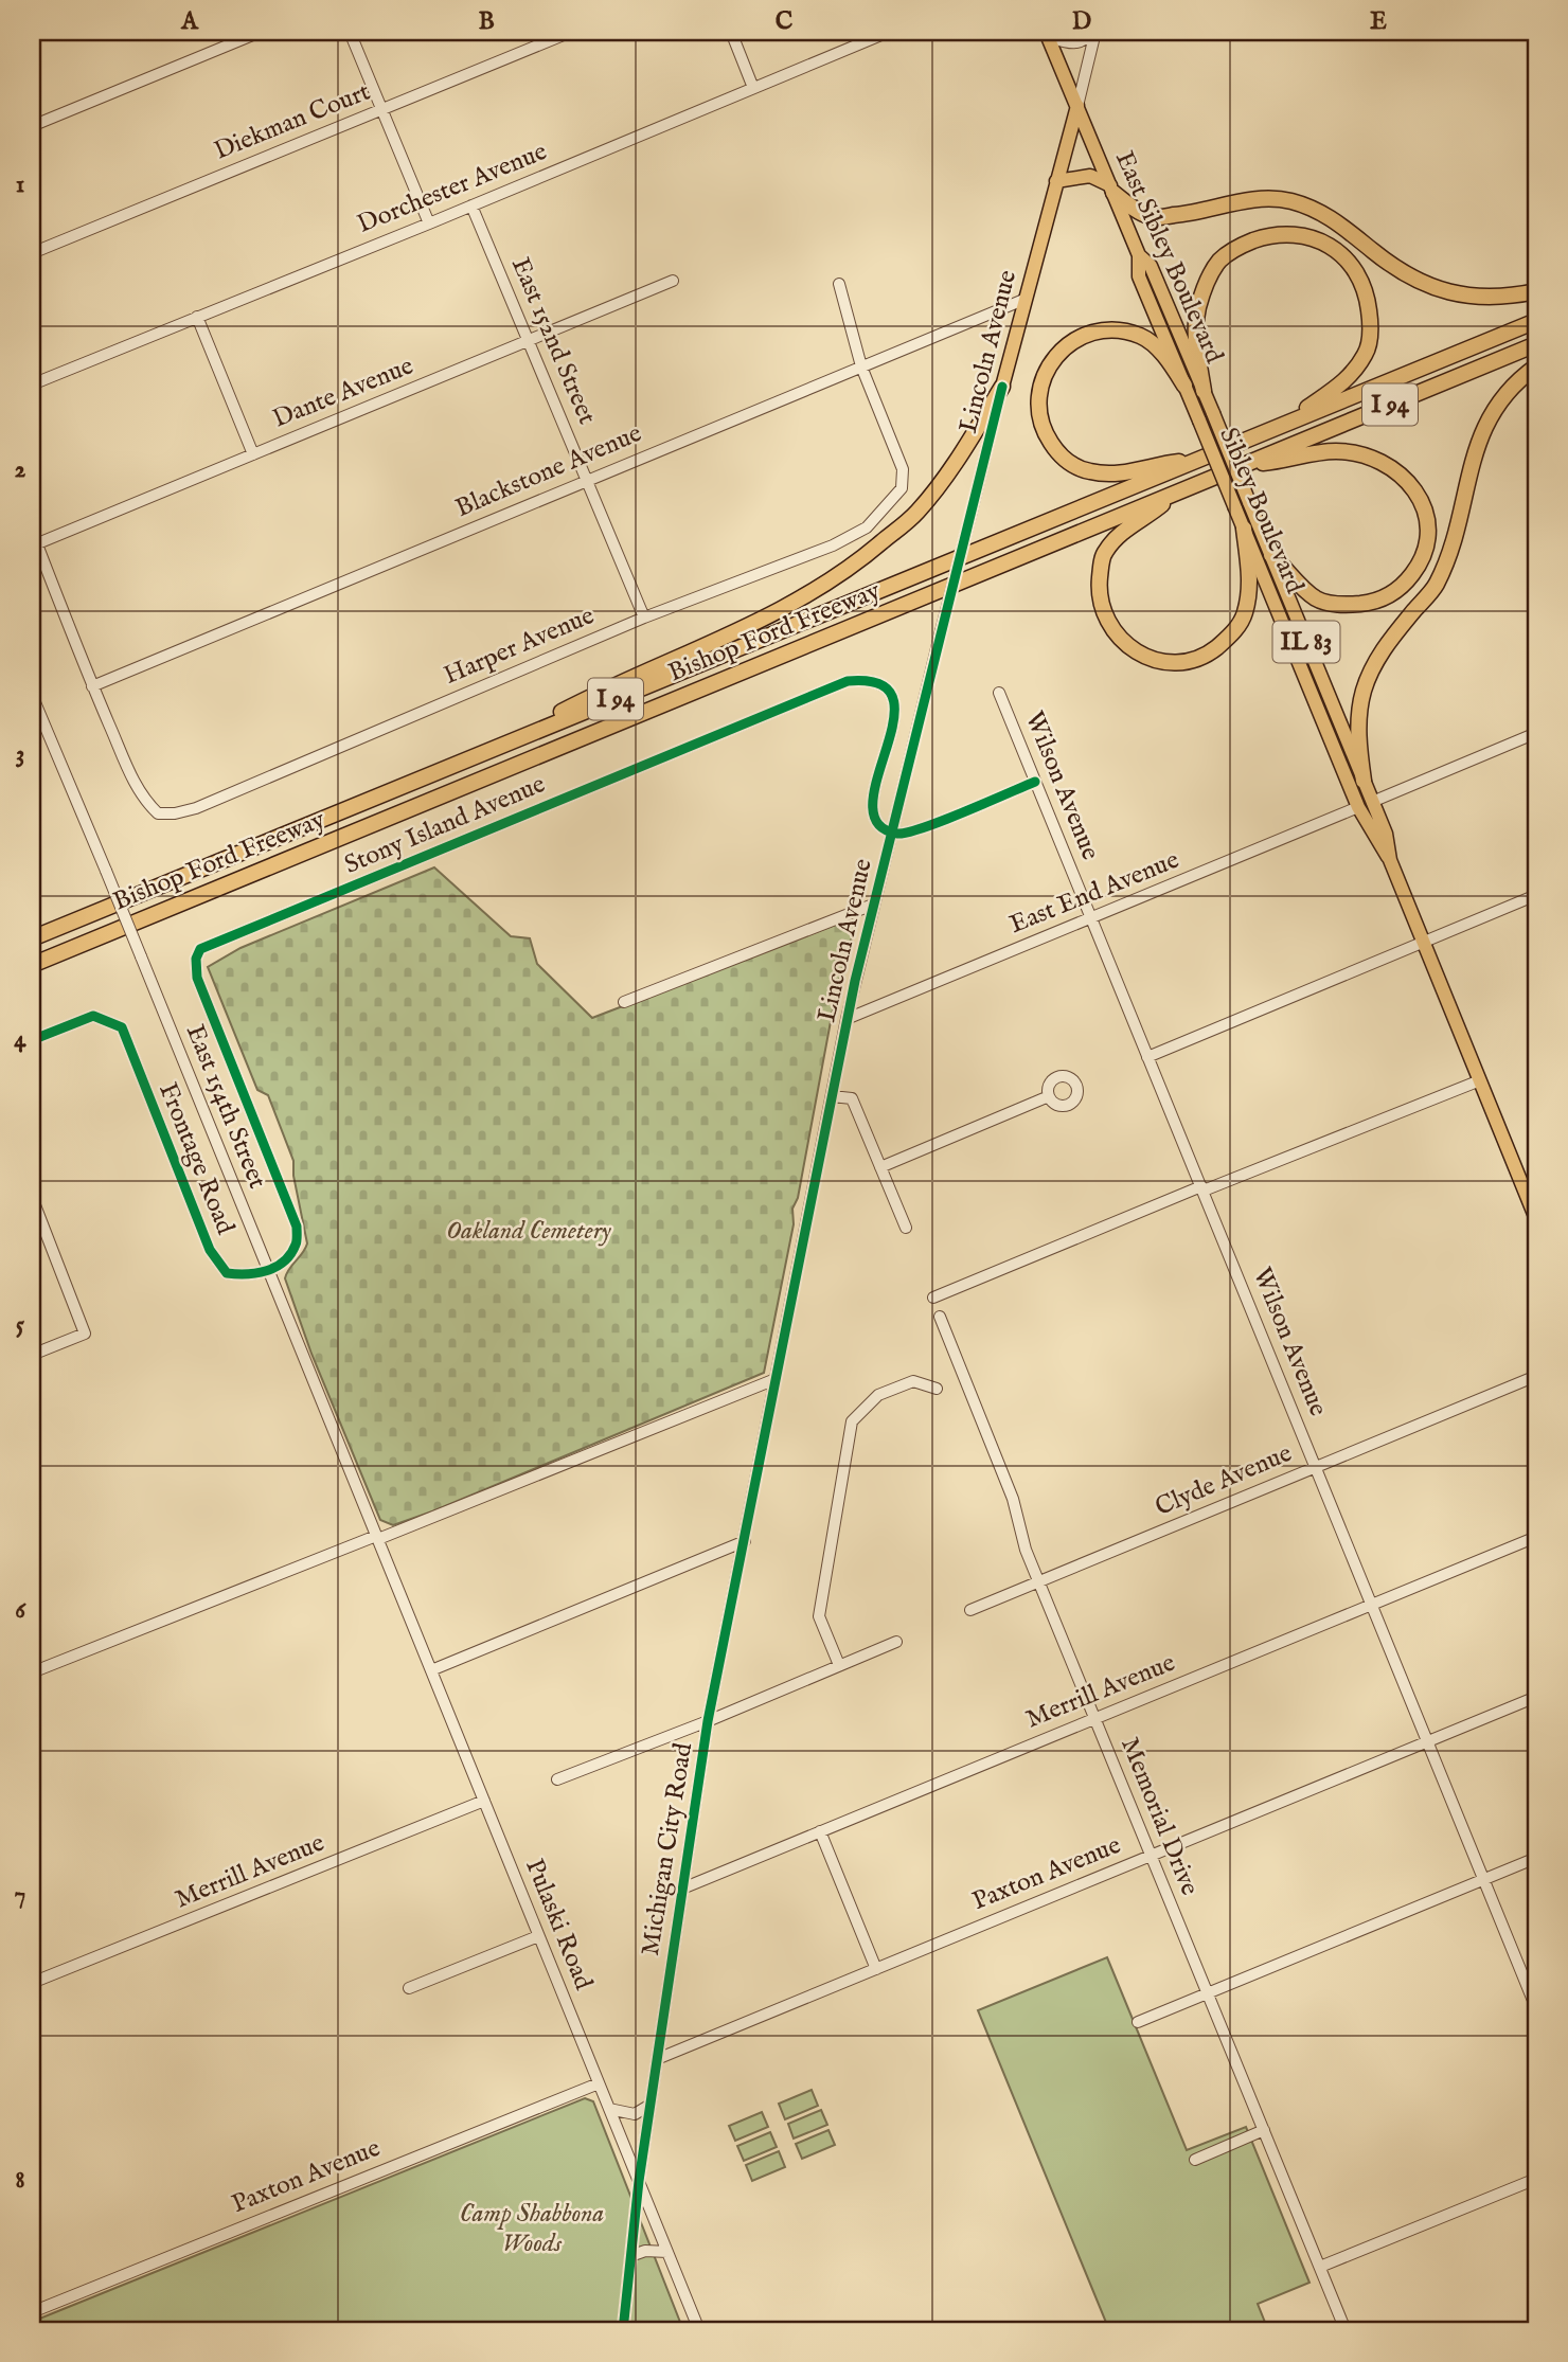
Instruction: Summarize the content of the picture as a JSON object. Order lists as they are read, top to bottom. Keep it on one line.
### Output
{"streets":{"highway":["I 94","Bishop Ford Freeway"],"main road":["East Sibley Boulevard","Lincoln Avenue","Sibley Boulevard","IL 83"],"street":["Diekman Court","Dorchester Avenue","East 152nd Street","Dante Avenue","Blackstone Avenue","Harper Avenue","Wilson Avenue","Stony Island Avenue","East End Avenue","East 154th Street","Frontage Road","Clyde Avenue","Merrill Avenue","Memorial Drive","Michigan City Road","Paxton Avenue","Pulaski Road"]},"crossings":[["Dorchester Avenue","East 152nd Street"],["East Sibley Boulevard","Lincoln Avenue"],["East Sibley Boulevard","Sibley Boulevard"],["East 152nd Street","Dante Avenue"],["East 152nd Street","Blackstone Avenue"],["East 152nd Street","Harper Avenue"],["Lincoln Avenue","Blackstone Avenue"],["Lincoln Avenue","Stony Island Avenue"],["Lincoln Avenue","East End Avenue"],["Lincoln Avenue","Michigan City Road"],["Blackstone Avenue","Harper Avenue"],["Sibley Boulevard","East End Avenue"],["Wilson Avenue","East End Avenue"],["Wilson Avenue","Clyde Avenue"],["Wilson Avenue","Merrill Avenue"],["Wilson Avenue","Paxton Avenue"],["Stony Island Avenue","East 154th Street"],["Stony Island Avenue","Frontage Road"],["East 154th Street","Frontage Road"],["East 154th Street","Pulaski Road"],["Clyde Avenue","Memorial Drive"],["Merrill Avenue","Memorial Drive"],["Merrill Avenue","Michigan City Road"],["Merrill Avenue","Pulaski Road"],["Memorial Drive","Paxton Avenue"],["Michigan City Road","Paxton Avenue"],["Michigan City Road","Pulaski Road"],["Paxton Avenue","Pulaski Road"]],"parks":["Oakland Cemetery","Camp Shabbona Woods"],"grid":{"columns":["A","B","C","D","E"],"rows":["1","2","3","4","5","6","7","8"]}}
